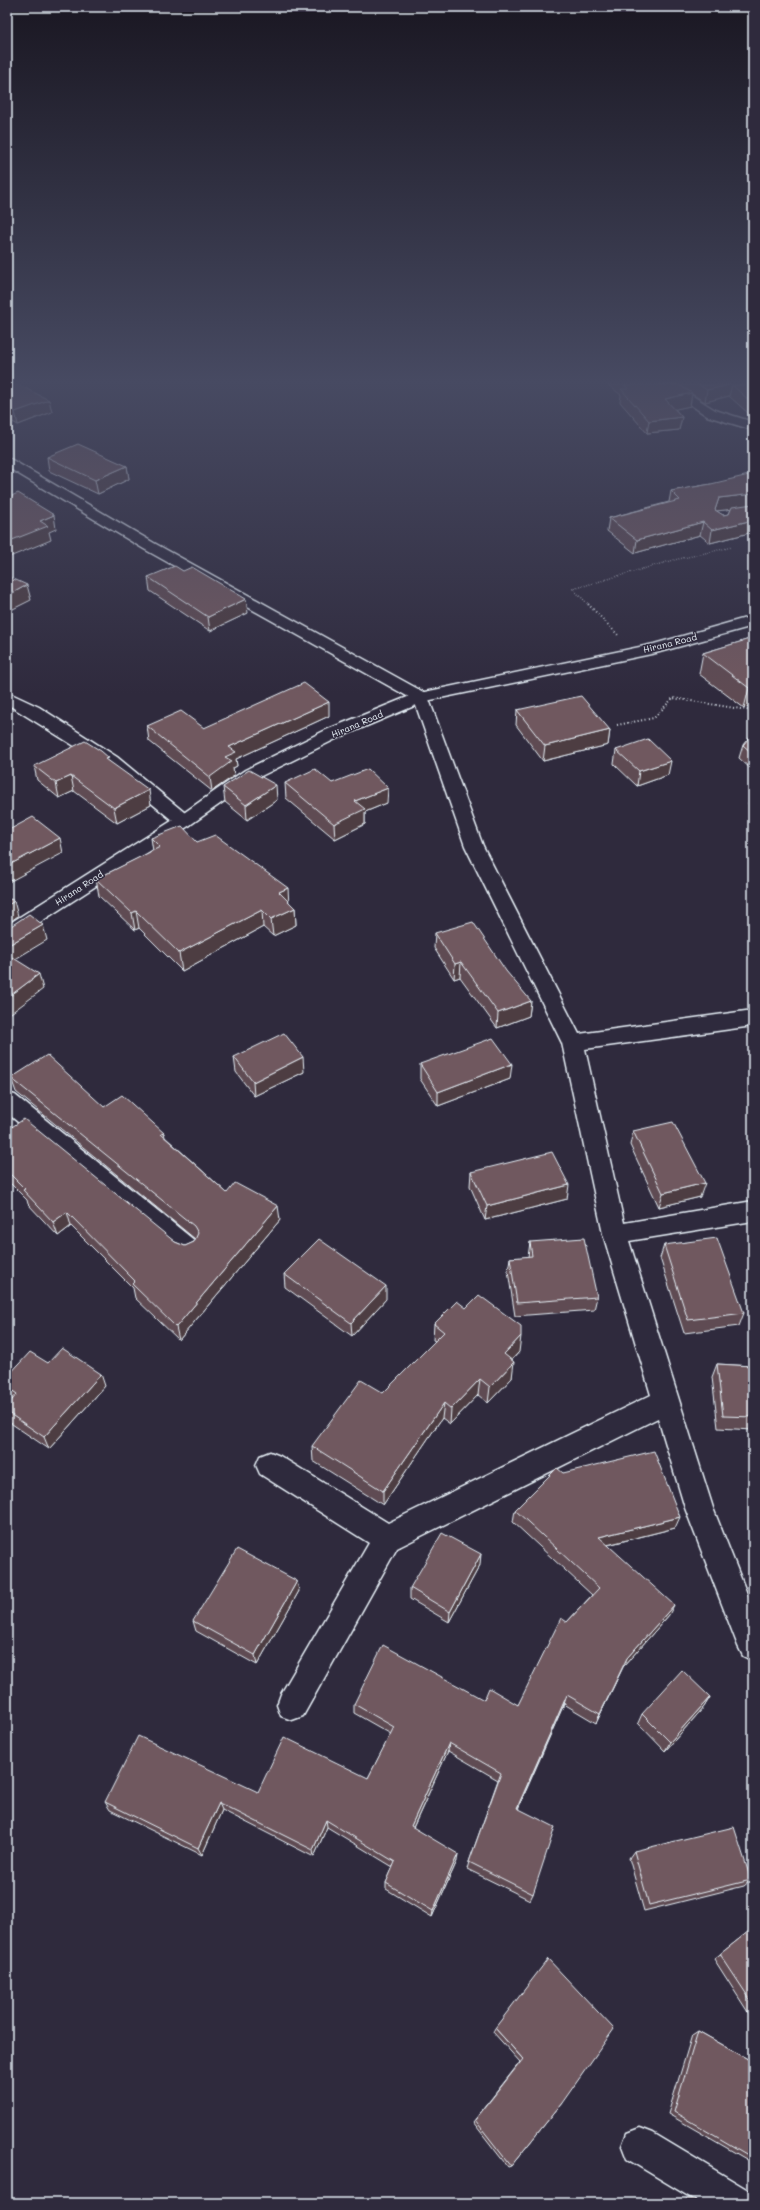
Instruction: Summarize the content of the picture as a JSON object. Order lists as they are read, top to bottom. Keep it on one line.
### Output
{"streets":{"street":["Hirana Road"]}}
